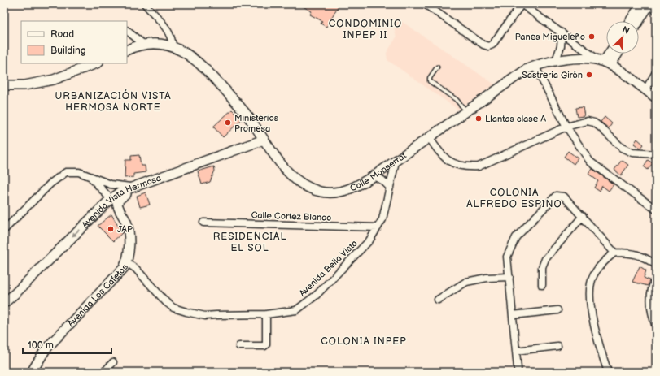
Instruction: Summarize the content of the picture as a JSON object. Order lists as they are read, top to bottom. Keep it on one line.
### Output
{"streets":{"street":["Calle Monserrat","Avenida Vista Hermosa","Calle Cortez Blanco","Avenida Bella Vista","Avenida Los Cafetos"]},"crossings":[["Calle Monserrat","Avenida Vista Hermosa"],["Calle Monserrat","Avenida Bella Vista"],["Calle Cortez Blanco","Avenida Bella Vista"],["Avenida Bella Vista","Avenida Los Cafetos"]],"one_way":["Avenida Vista Hermosa"],"districts":["CONDOMINIO INPEP II","URBANIZACIÓN VISTA HERMOSA NORTE","COLONIA ALFREDO ESPINO","RESIDENCIAL EL SOL","COLONIA INPEP"],"places":["Panes Migueleño","Sastreria Girón","Llantas clase A","Ministerios Promesa","JAP"],"legend":["Road","Building"],"scale_bar":"100 m","north":"top right"}
